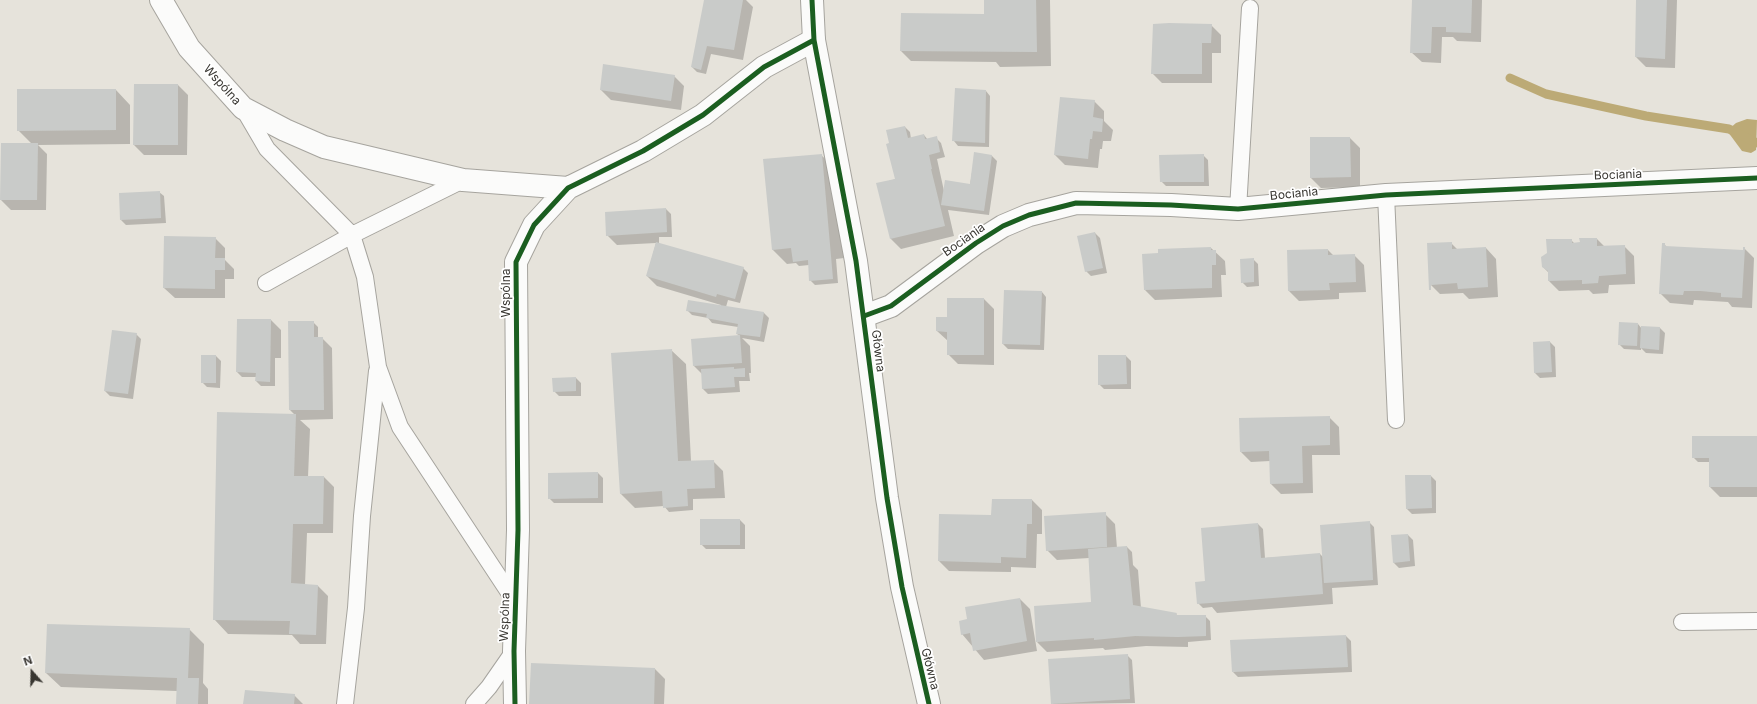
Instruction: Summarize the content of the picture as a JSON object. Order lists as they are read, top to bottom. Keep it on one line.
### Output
{"streets":{"street":["Wspólna","Bociania","Główna"]},"crossings":[["Wspólna","Główna"],["Bociania","Główna"]],"north":"top"}
